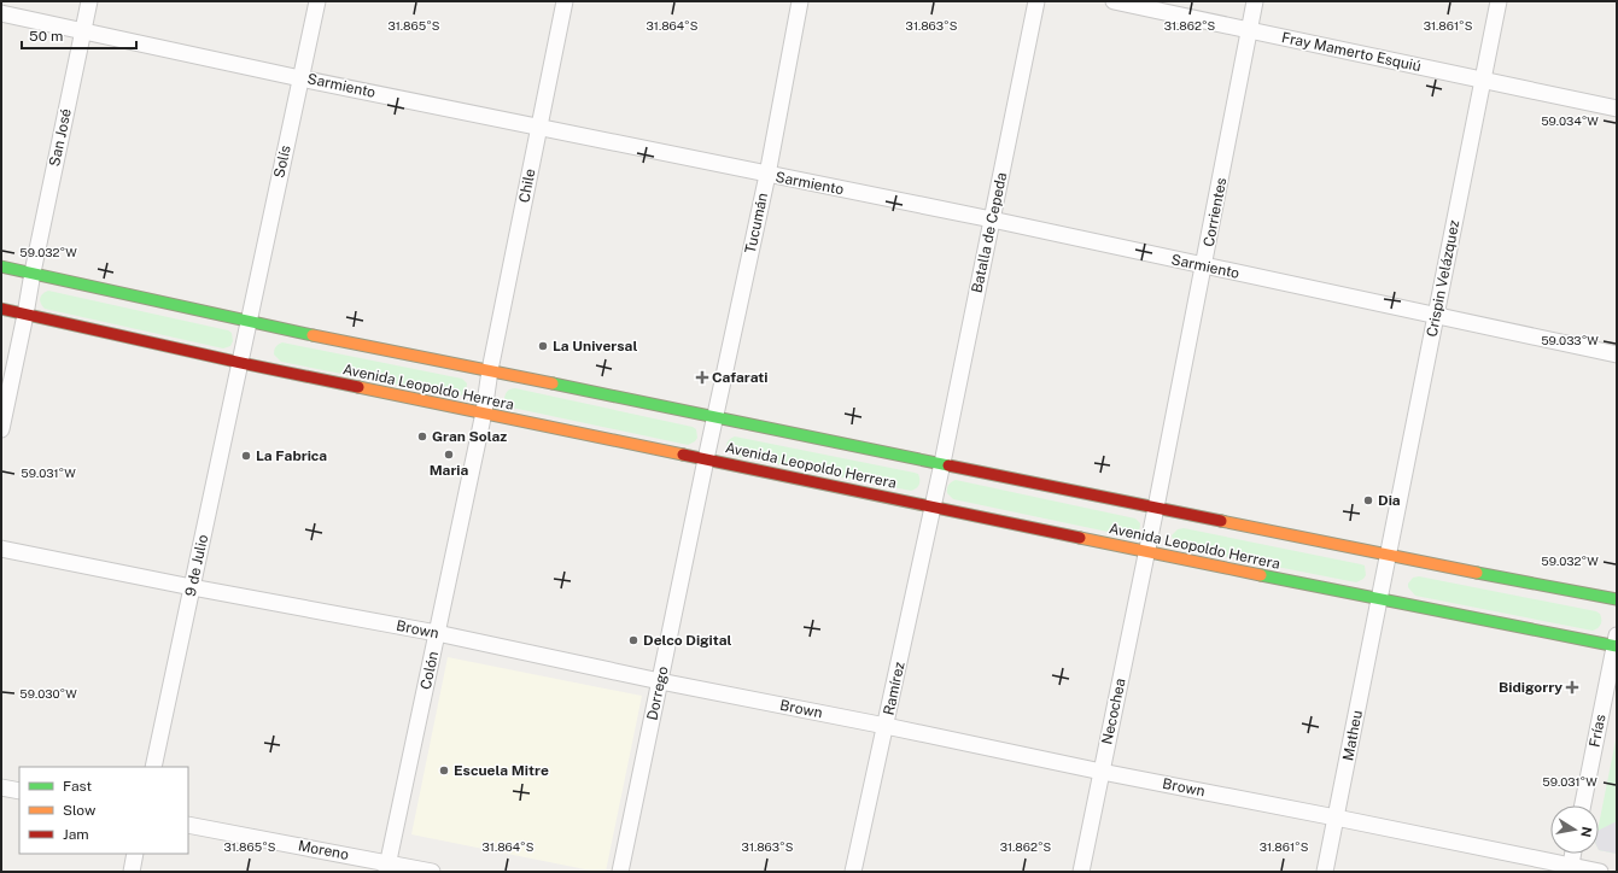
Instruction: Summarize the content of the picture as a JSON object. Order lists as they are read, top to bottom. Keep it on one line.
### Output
{"streets":{"street":["Fray Mamerto Esquiú","Sarmiento","San José","Solís","Chile","Corrientes","Tucumán","Batalla de Cepeda","Crispin Velázquez","Avenida Leopoldo Herrera","9 de Julio","Brown","Colón","Ramírez","Dorrego","Necochea","Frías","Matheu","Moreno"]},"crossings":[["Fray Mamerto Esquiú","Corrientes"],["Fray Mamerto Esquiú","Crispin Velázquez"],["Sarmiento","San José"],["Sarmiento","Solís"],["Sarmiento","Chile"],["Sarmiento","Corrientes"],["Sarmiento","Tucumán"],["Sarmiento","Batalla de Cepeda"],["Sarmiento","Crispin Velázquez"],["San José","Avenida Leopoldo Herrera"],["Solís","Avenida Leopoldo Herrera"],["Solís","9 de Julio"],["Chile","Avenida Leopoldo Herrera"],["Chile","Colón"],["Corrientes","Avenida Leopoldo Herrera"],["Corrientes","Necochea"],["Tucumán","Avenida Leopoldo Herrera"],["Tucumán","Dorrego"],["Batalla de Cepeda","Avenida Leopoldo Herrera"],["Batalla de Cepeda","Ramírez"],["Crispin Velázquez","Avenida Leopoldo Herrera"],["Crispin Velázquez","Matheu"],["Avenida Leopoldo Herrera","9 de Julio"],["Avenida Leopoldo Herrera","Colón"],["Avenida Leopoldo Herrera","Ramírez"],["Avenida Leopoldo Herrera","Dorrego"],["Avenida Leopoldo Herrera","Necochea"],["Avenida Leopoldo Herrera","Frías"],["Avenida Leopoldo Herrera","Matheu"],["9 de Julio","Brown"],["Brown","Colón"],["Brown","Ramírez"],["Brown","Dorrego"],["Brown","Necochea"],["Brown","Matheu"],["Colón","Moreno"]],"places":{"other":["La Universal","Gran Solaz","Maria","La Fabrica","Dia","Delco Digital","Escuela Mitre"],"health":["Cafarati","Bidigorry"]},"legend":["Fast","Slow","Jam"],"scale_bar":"50 m","north":"right","coordinates":["31.865°S","31.864°S","31.863°S","31.862°S","31.861°S","59.034°W","59.032°W","59.033°W","59.031°W","59.030°W"]}
